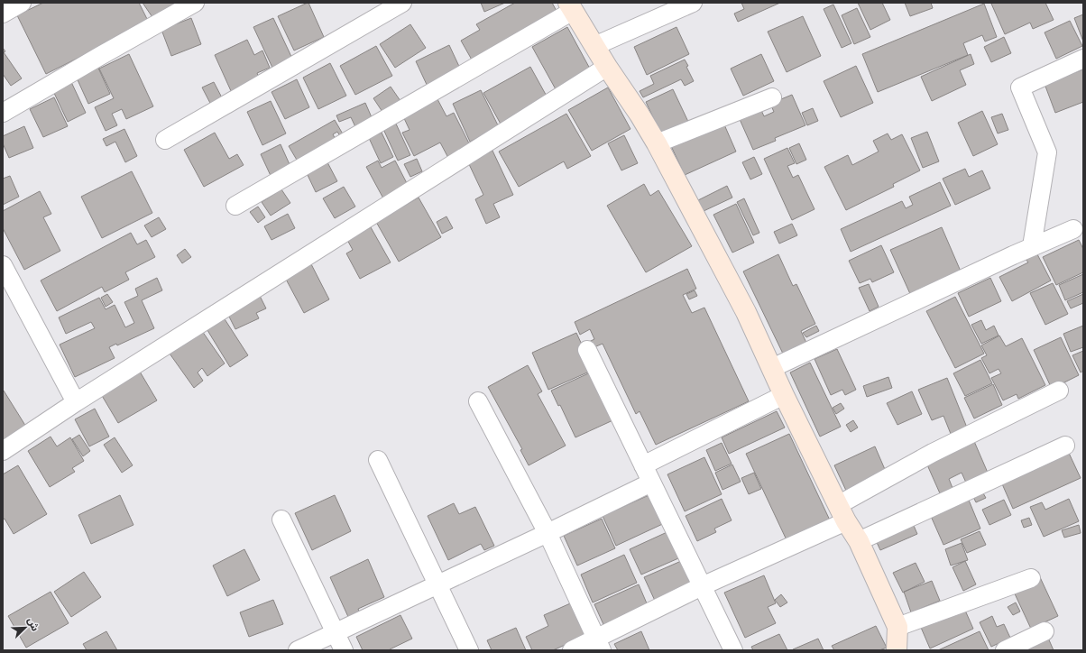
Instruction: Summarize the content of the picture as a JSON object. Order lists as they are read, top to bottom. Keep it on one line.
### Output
{"north":"top right"}
